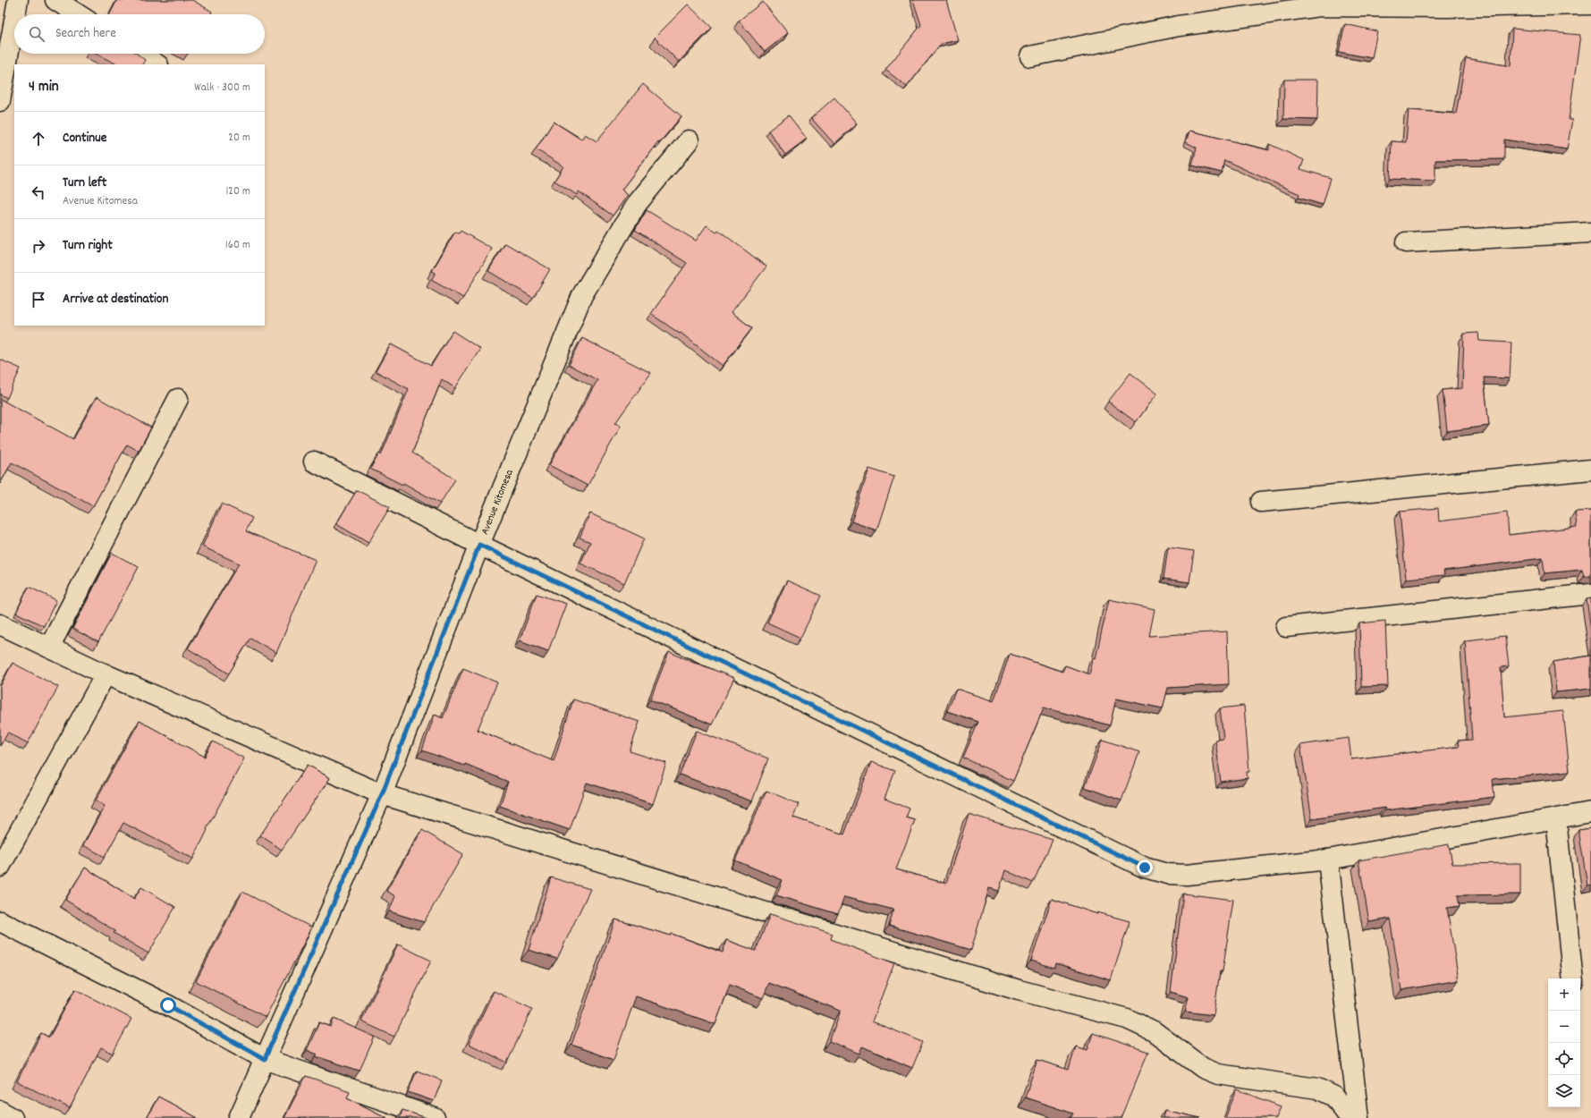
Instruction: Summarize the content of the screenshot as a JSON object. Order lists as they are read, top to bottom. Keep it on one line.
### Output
{"streets":{"street":["Avenue Kitomesa"]},"page":{"search":"Search here","heading":["4 min","Walk · 300 m"],"list":[["Continue","20 m"],["Turn left","Avenue Kitomesa","120 m"],["Turn right","160 m"],"Arrive at destination"],"map_buttons":["+","−"]}}
